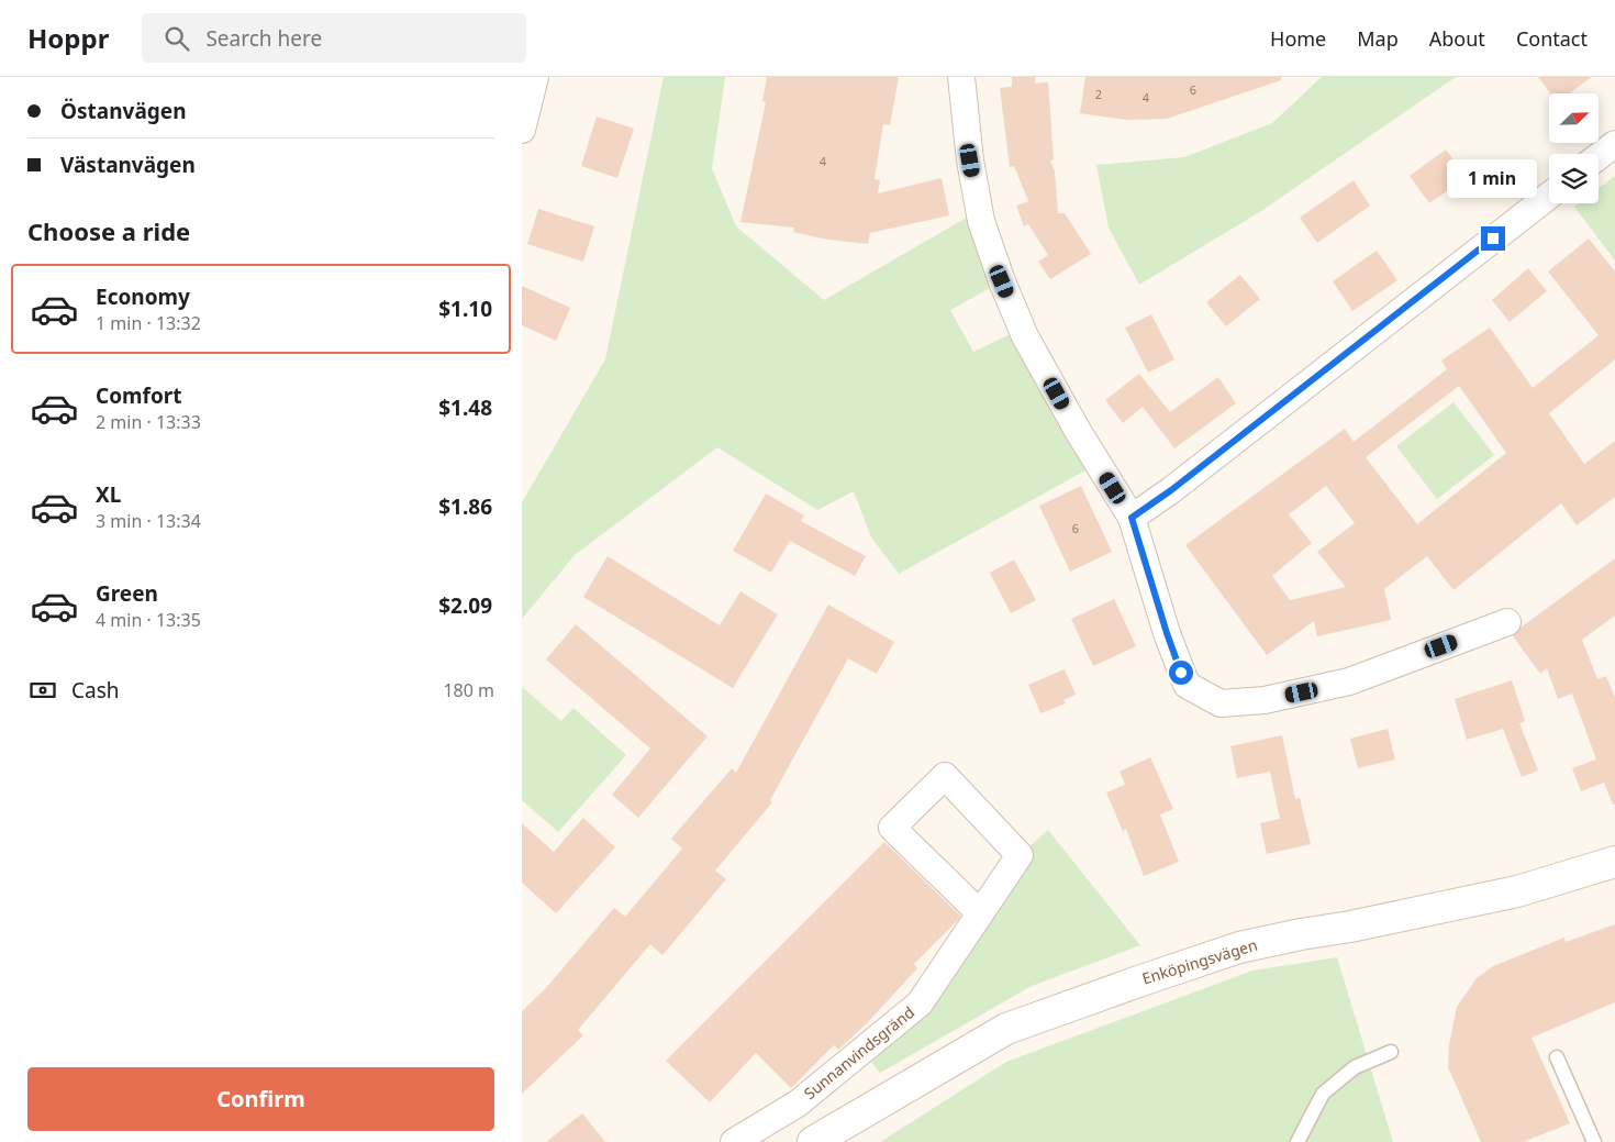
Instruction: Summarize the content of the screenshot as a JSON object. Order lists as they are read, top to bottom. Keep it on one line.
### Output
{"streets":{"street":["Enköpingsvägen","Sunnanvindsgränd"]},"house_numbers":["6","2","4","4","6"],"north":"top right","page":{"header":"Hoppr","search":"Search here","nav":["Home","Map","About","Contact"],"banner":["Östanvägen","Västanvägen"],"bubble":"1 min","heading":"Choose a ride","list":[{"name":"Economy","note":"1 min · 13:32","value":"$1.10"},{"name":"Comfort","note":"2 min · 13:33","value":"$1.48"},{"name":"XL","note":"3 min · 13:34","value":"$1.86"},{"name":"Green","note":"4 min · 13:35","value":"$2.09"}],"pay":["Cash","180 m"],"buttons":"Confirm"}}
